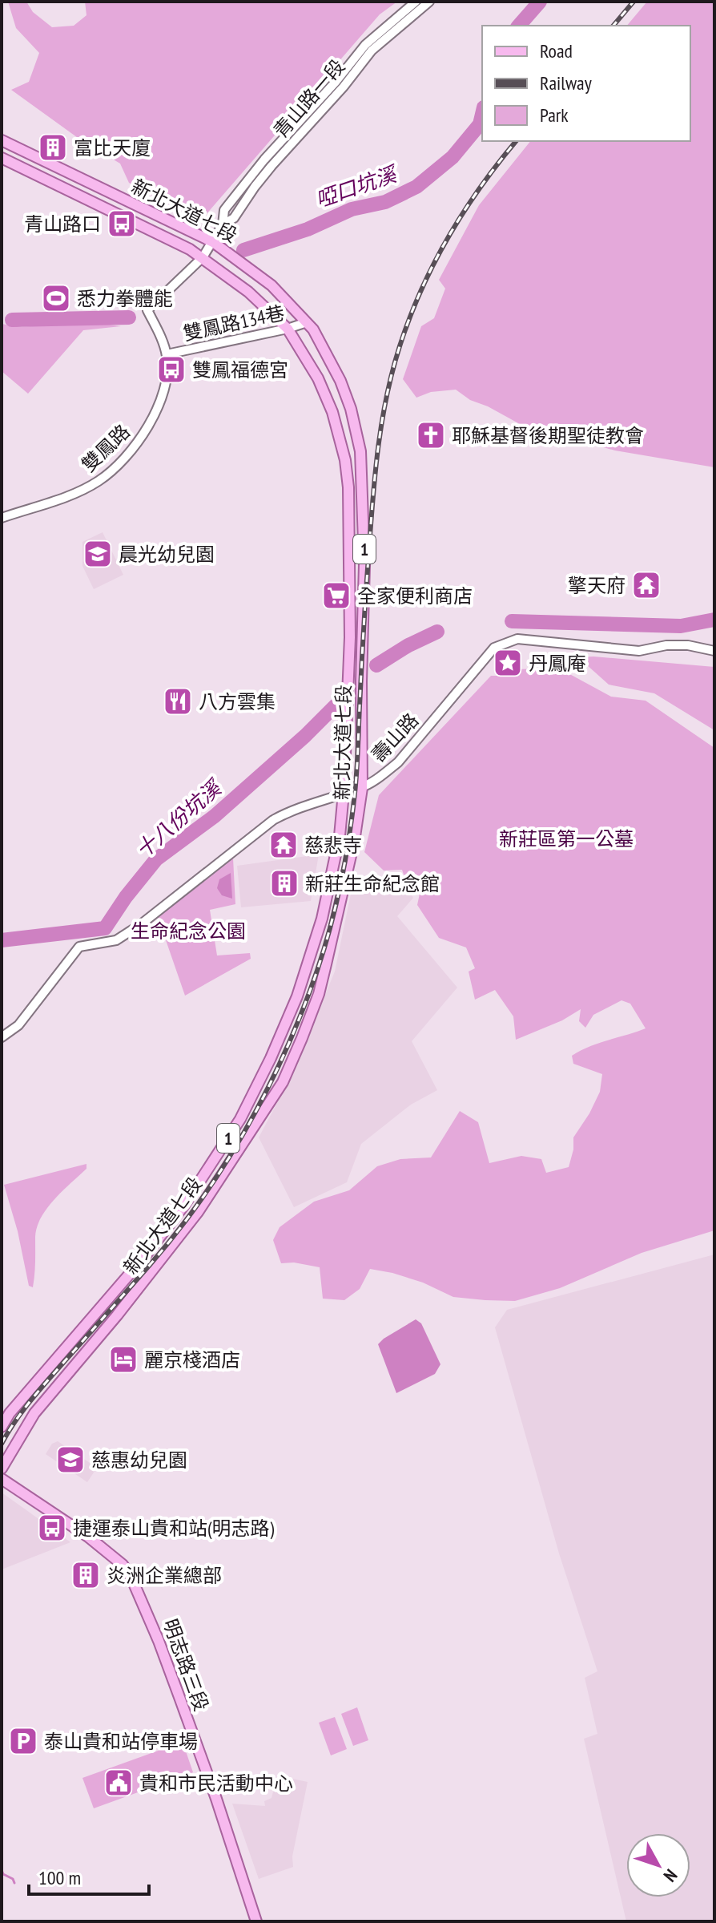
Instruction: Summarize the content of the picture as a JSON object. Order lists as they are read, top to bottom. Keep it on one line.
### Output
{"streets":{"main road":["新北大道七段","1","明志路三段"],"street":["青山路一段","雙鳳路134巷","雙鳳路","壽山路"]},"crossings":[["青山路一段","新北大道七段"],["青山路一段","雙鳳路"],["新北大道七段","雙鳳路134巷"],["新北大道七段","雙鳳路"],["新北大道七段","壽山路"],["雙鳳路134巷","雙鳳路"]],"water":["啞口坑溪","十八份坑溪"],"parks":["新莊區第一公墓","生命紀念公園"],"places":{"building":["富比天廈","新莊生命紀念館","炎洲企業總部"],"bus stop":["青山路口","雙鳳福德宮","捷運泰山貴和站(明志路)"],"sports":["悉力拳體能"],"church":["耶穌基督後期聖徒教會"],"school or university":["晨光幼兒園","慈惠幼兒園"],"temple":["擎天府","慈悲寺"],"supermarket":["全家便利商店"],"place":["丹鳳庵"],"restaurant":["八方雲集"],"hotel":["麗京棧酒店"],"parking":["泰山貴和站停車場"],"public building":["貴和市民活動中心"]},"legend":["Road","Railway","Park"],"scale_bar":"100 m","north":"bottom right"}
